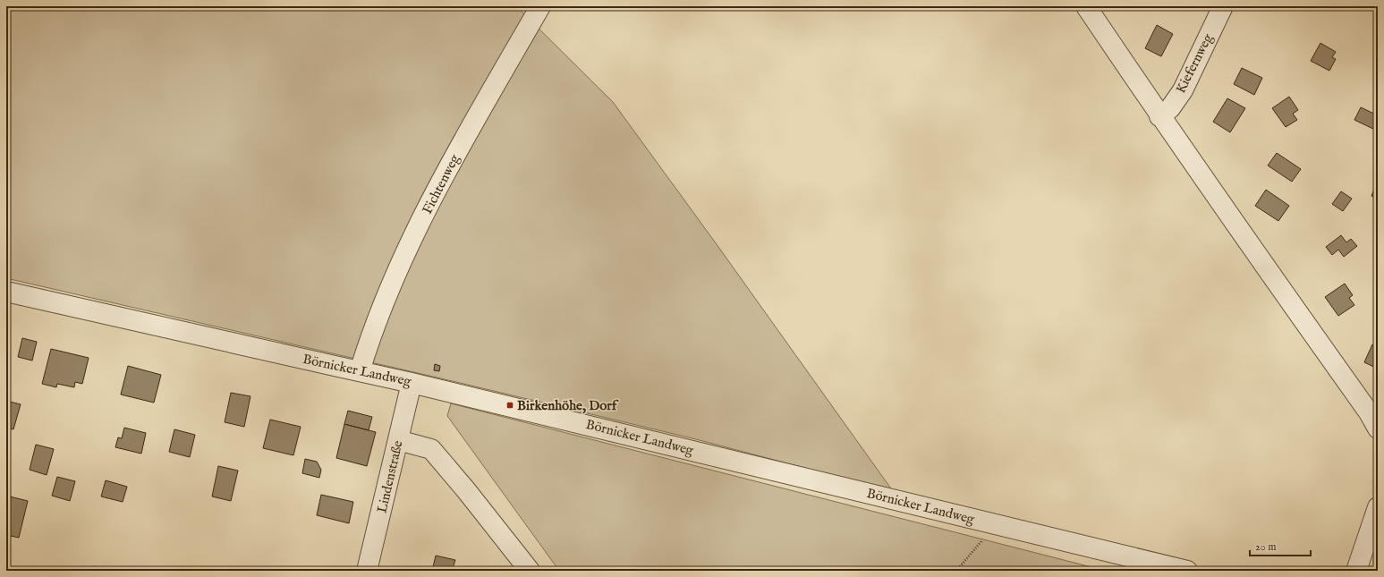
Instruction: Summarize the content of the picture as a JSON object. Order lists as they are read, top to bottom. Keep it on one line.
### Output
{"streets":{"street":["Kiefernweg","Fichtenweg","Börnicker Landweg","Lindenstraße"]},"crossings":[["Fichtenweg","Börnicker Landweg"],["Börnicker Landweg","Lindenstraße"]],"places":{"transit":["Birkenhöhe, Dorf"]},"scale_bar":"20 m"}
